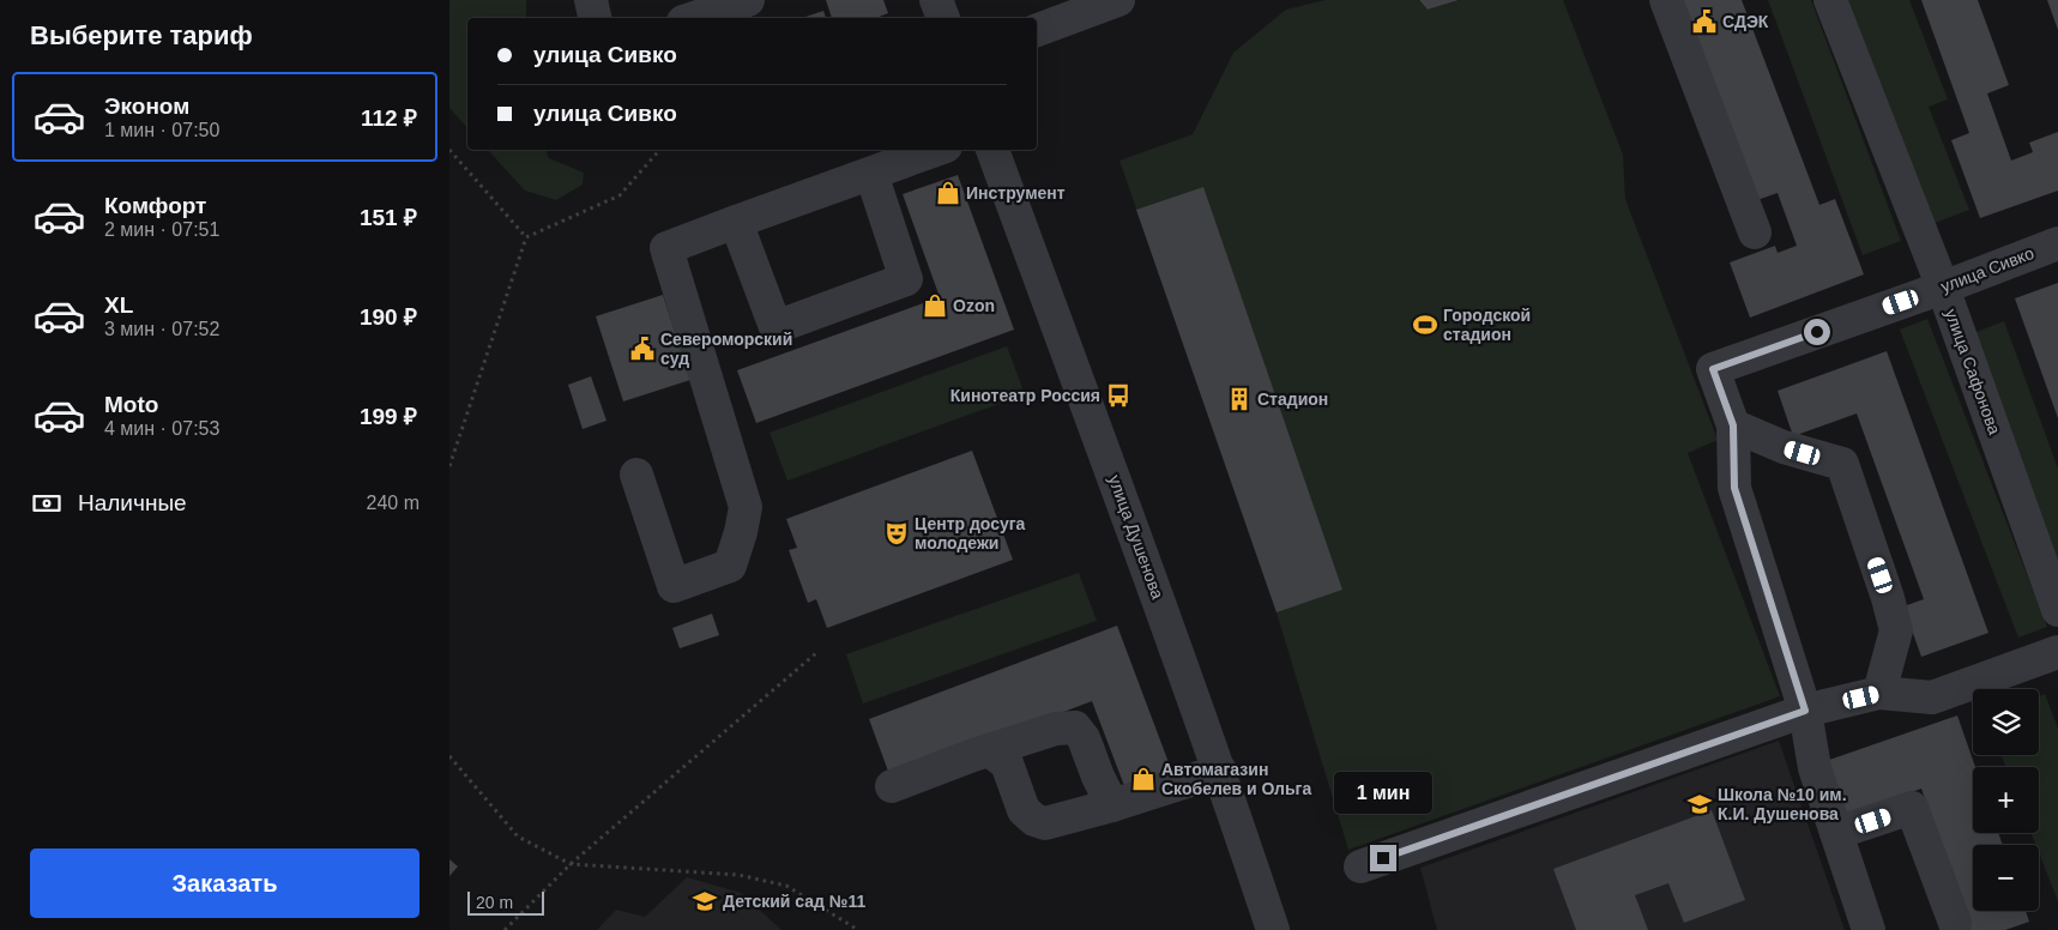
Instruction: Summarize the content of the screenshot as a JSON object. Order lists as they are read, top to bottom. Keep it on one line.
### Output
{"streets":{"street":["улица Сивко","улица Сафонова","улица Душенова"]},"crossings":[["улица Сивко","улица Сафонова"]],"places":{"public building":["СДЭК","Североморский суд"],"shop":["Инструмент","Ozon","Автомагазин Скобелев и Ольга"],"sports":["Городской стадион"],"bus stop":["Кинотеатр Россия"],"building":["Стадион"],"theatre":["Центр досуга молодежи"],"school or university":["Школа №10 им. К.И. Душенова","Детский сад №11"]},"scale_bar":"20 m","page":{"heading":"Выберите тариф","banner":["улица Сивко","улица Сивко"],"list":[{"name":"Эконом","note":"1 мин · 07:50","value":"112 ₽"},{"name":"Комфорт","note":"2 мин · 07:51","value":"151 ₽"},{"name":"XL","note":"3 мин · 07:52","value":"190 ₽"},{"name":"Moto","note":"4 мин · 07:53","value":"199 ₽"}],"pay":["Наличные","240 m"],"map_buttons":["+","−"],"bubble":"1 мин","buttons":"Заказать","scale":"20 m"}}
